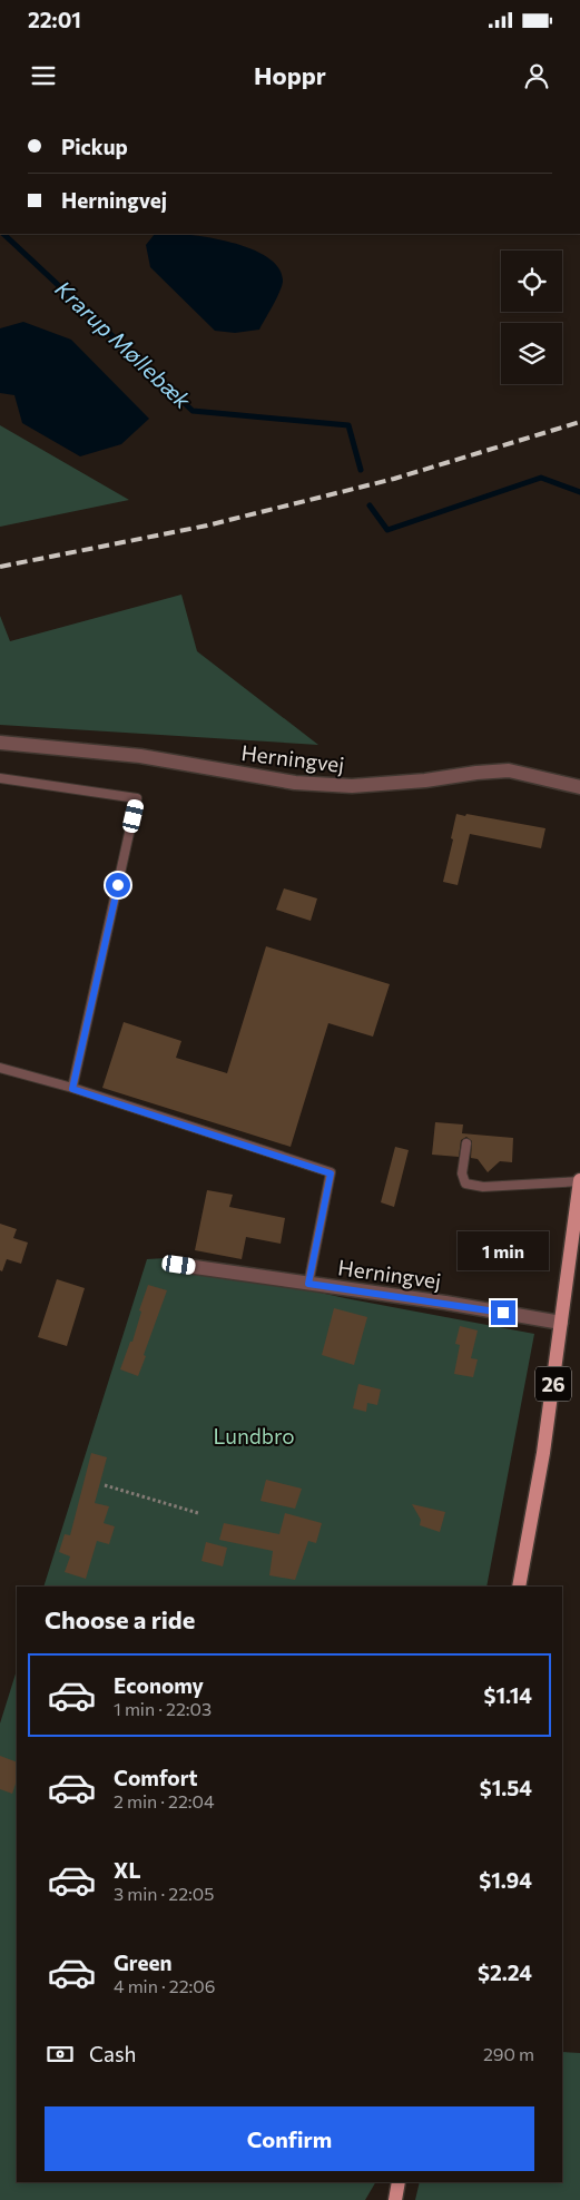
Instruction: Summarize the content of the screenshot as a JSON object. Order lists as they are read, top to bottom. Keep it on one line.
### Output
{"streets":{"main road":["26"],"street":["Herningvej"]},"crossings":[["Herningvej","26"]],"water":["Krarup Møllebæk"],"parks":["Lundbro"],"page":{"status":"22:01","header":"Hoppr","banner":["Pickup","Herningvej"],"bubble":"1 min","heading":"Choose a ride","list":[{"name":"Economy","note":"1 min · 22:03","value":"$1.14"},{"name":"Comfort","note":"2 min · 22:04","value":"$1.54"},{"name":"XL","note":"3 min · 22:05","value":"$1.94"},{"name":"Green","note":"4 min · 22:06","value":"$2.24"}],"pay":["Cash","290 m"],"buttons":"Confirm"}}
